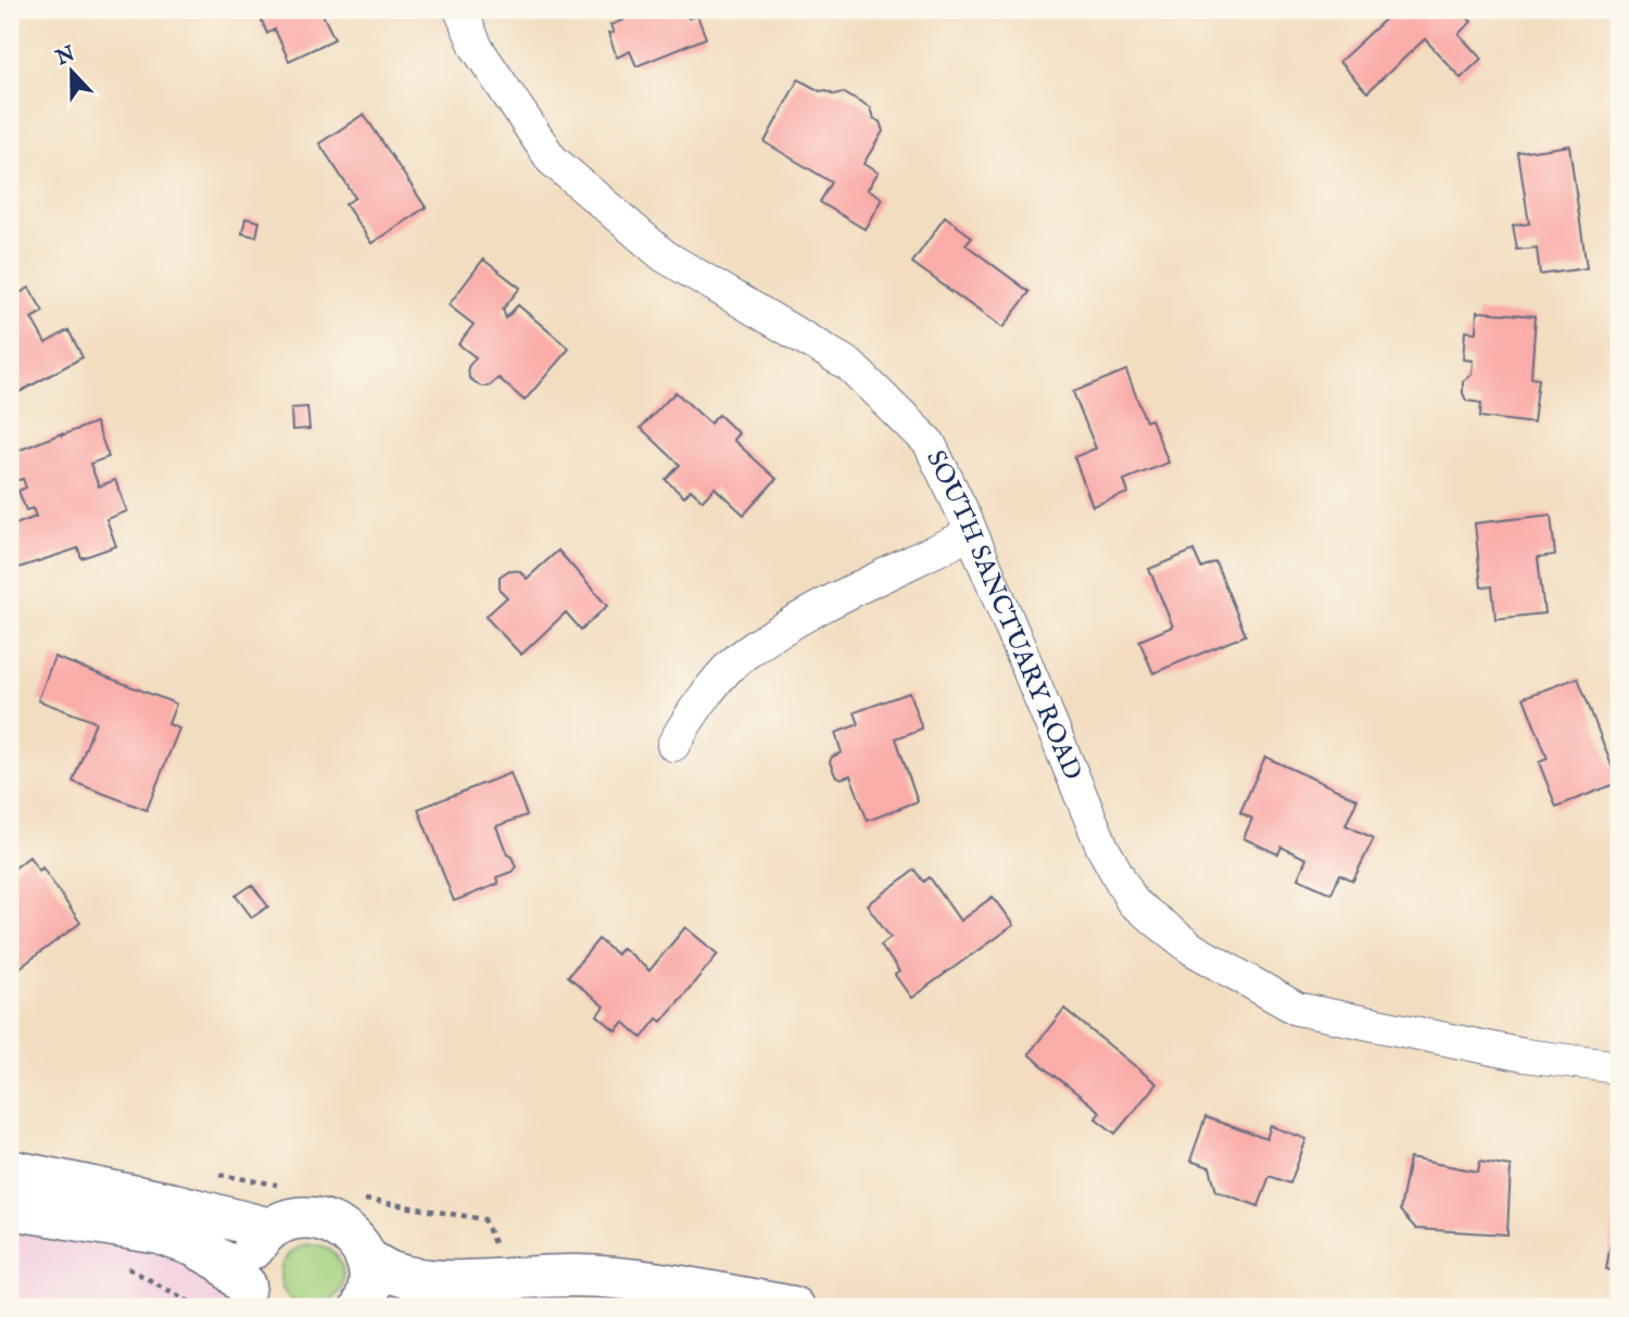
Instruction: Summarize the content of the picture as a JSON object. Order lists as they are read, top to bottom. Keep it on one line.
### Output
{"streets":{"street":["SOUTH SANCTUARY ROAD"]},"north":"top"}
